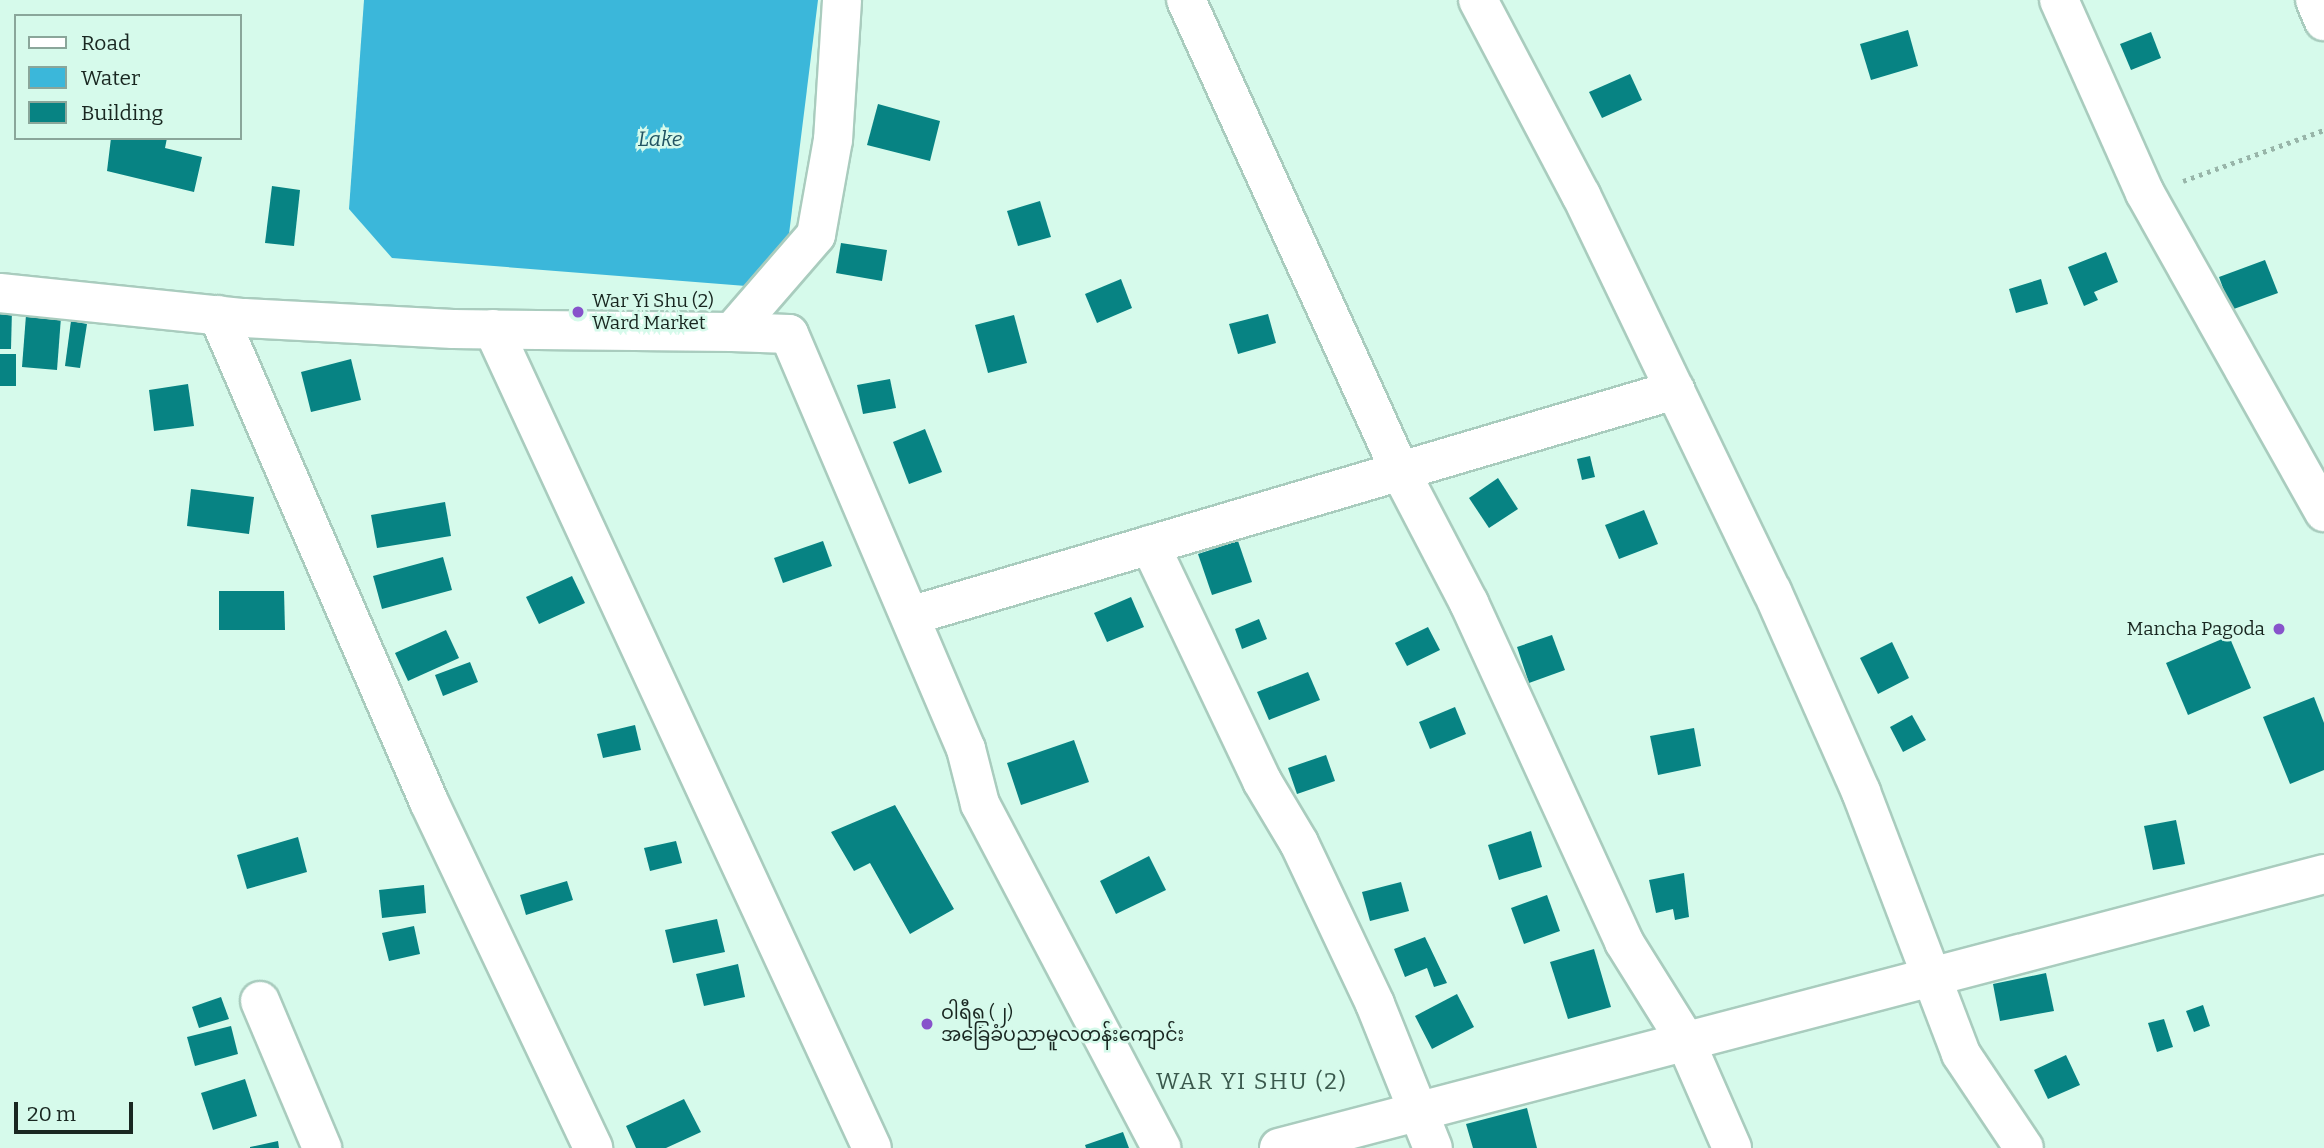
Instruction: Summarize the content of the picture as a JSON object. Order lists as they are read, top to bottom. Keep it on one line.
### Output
{"districts":["WAR YI SHU (2)"],"water":["Lake"],"places":["War Yi Shu (2) Ward Market","Mancha Pagoda","ဝါရီရူ (၂) အခြေခံပညာမူလတန်းကျောင်း"],"legend":["Road","Water","Building"],"scale_bar":"20 m"}
